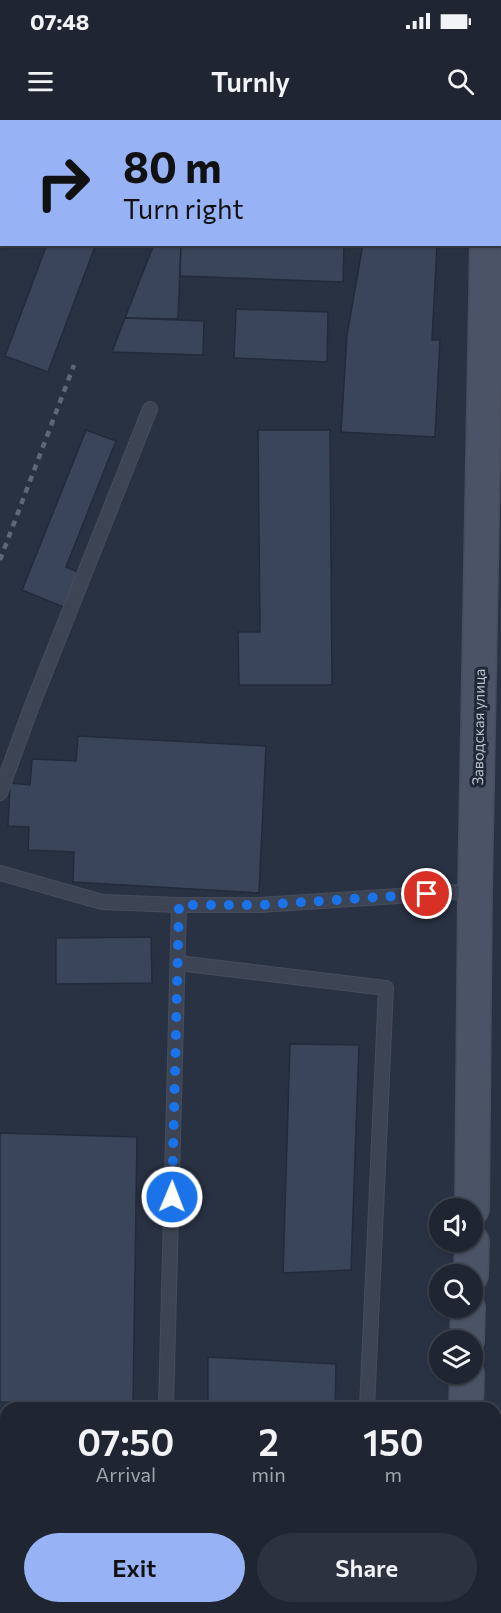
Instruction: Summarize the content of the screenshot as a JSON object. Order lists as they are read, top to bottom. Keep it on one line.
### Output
{"streets":{"street":["Заводская улица"]},"page":{"status":"07:48","header":"Turnly","turn":["80 m","Turn right"],"eta":["07:50","Arrival","2","min","150","m"],"buttons":["Exit","Share"]}}
